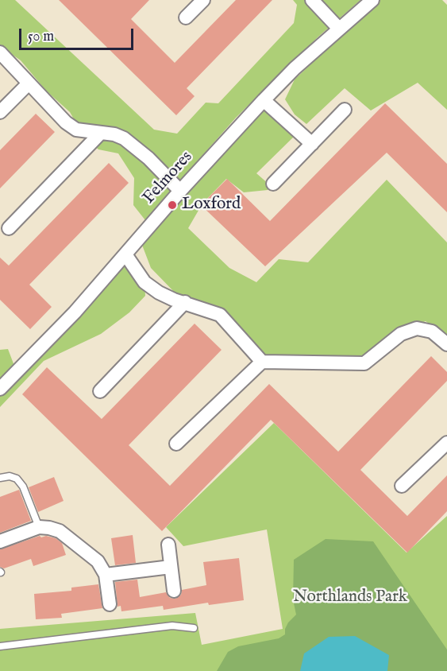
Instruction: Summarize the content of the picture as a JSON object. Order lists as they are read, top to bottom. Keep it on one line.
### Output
{"streets":{"street":["Felmores"]},"parks":["Northlands Park"],"places":["Loxford"],"scale_bar":"50 m"}
